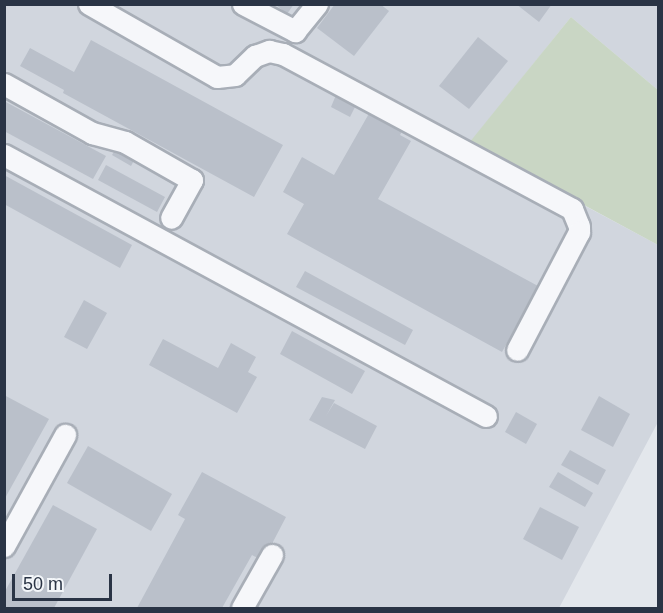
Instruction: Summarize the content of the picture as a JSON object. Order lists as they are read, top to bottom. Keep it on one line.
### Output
{"scale_bar":"50 m"}
